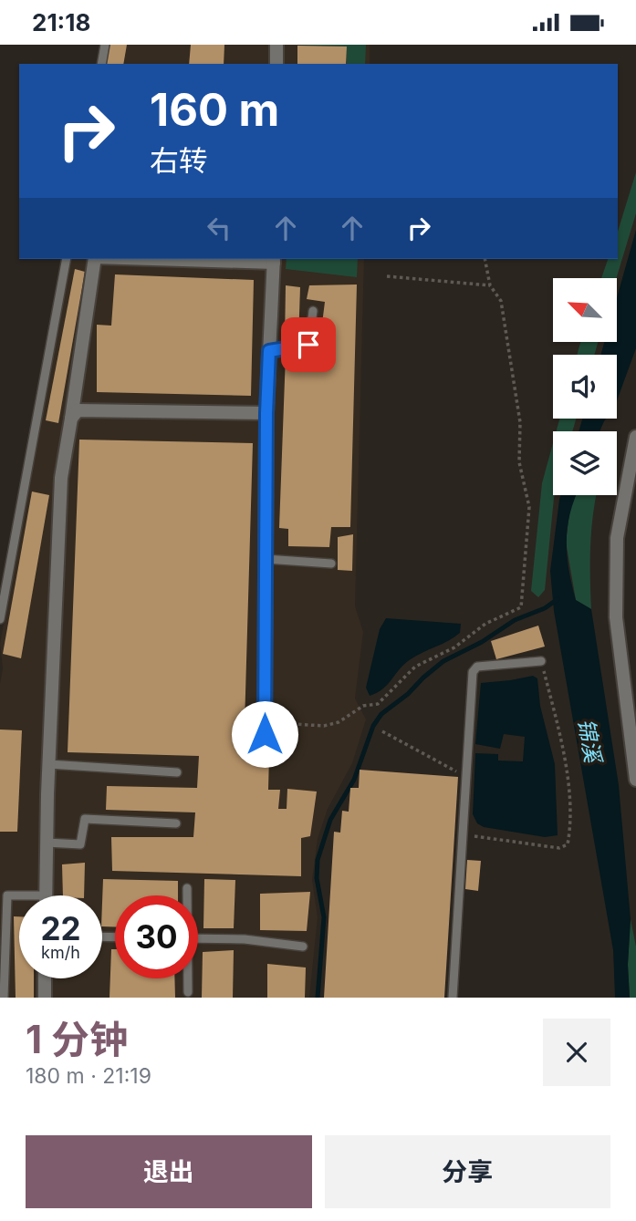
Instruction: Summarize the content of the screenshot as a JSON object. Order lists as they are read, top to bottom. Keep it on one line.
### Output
{"water":["锦溪"],"north":"top left","page":{"status":"21:18","turn":["160 m","右转"],"speed":"22 km/h","limit":"30","heading":["1 分钟","180 m · 21:19"],"buttons":["退出","分享"]}}
